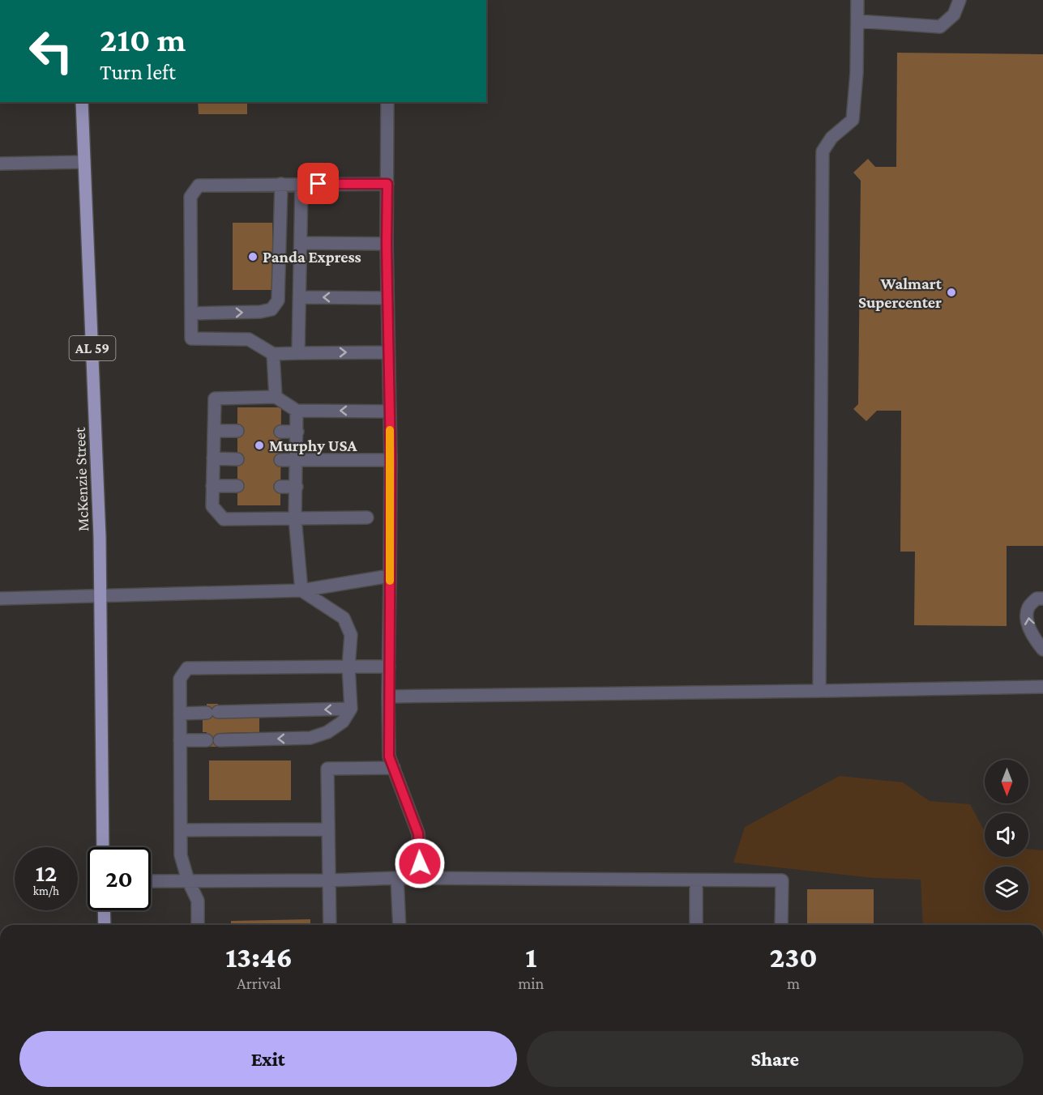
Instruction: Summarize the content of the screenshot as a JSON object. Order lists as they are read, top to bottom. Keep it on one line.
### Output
{"streets":{"main road":["AL 59","McKenzie Street"]},"places":["Panda Express","Walmart Supercenter","Murphy USA"],"north":"bottom","page":{"turn":["210 m","Turn left"],"speed":"12 km/h","limit":"20","eta":["13:46","Arrival","1","min","230","m"],"buttons":["Exit","Share"]}}
